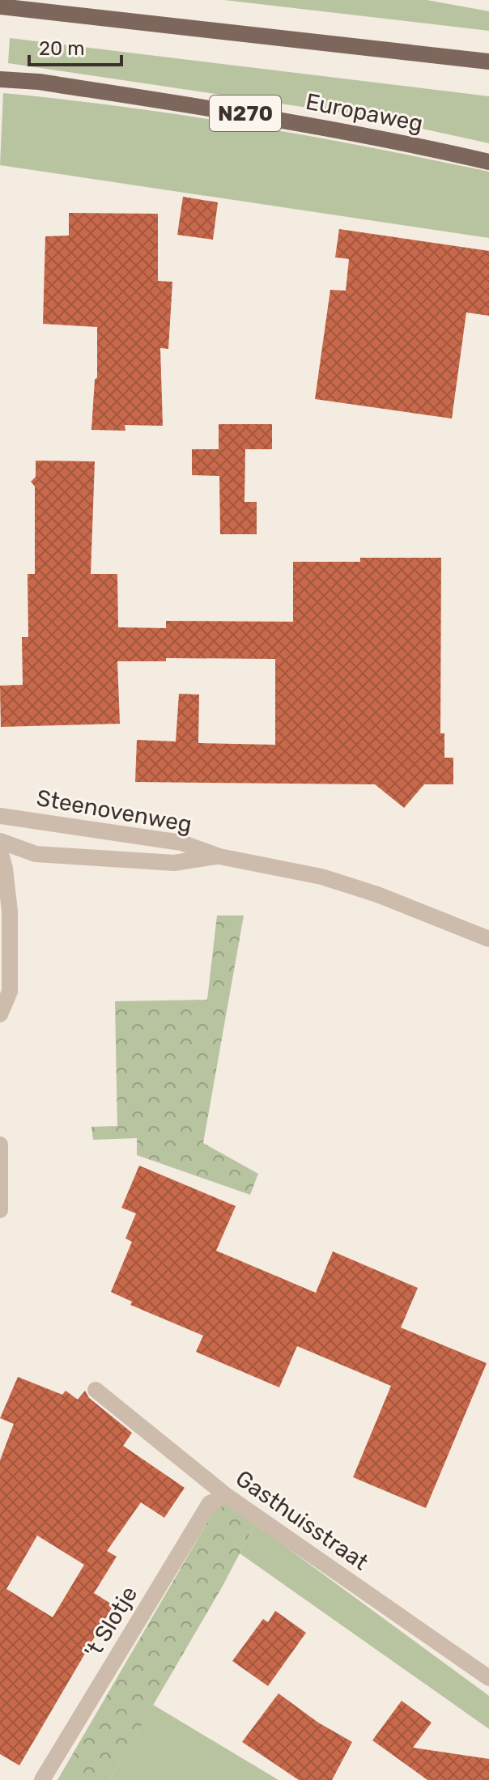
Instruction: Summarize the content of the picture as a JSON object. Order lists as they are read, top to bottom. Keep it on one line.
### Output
{"streets":{"main road":["Europaweg","N270"],"street":["Steenovenweg","Gasthuisstraat","'t Slotje"]},"crossings":[["Gasthuisstraat","'t Slotje"]],"scale_bar":"20 m"}
